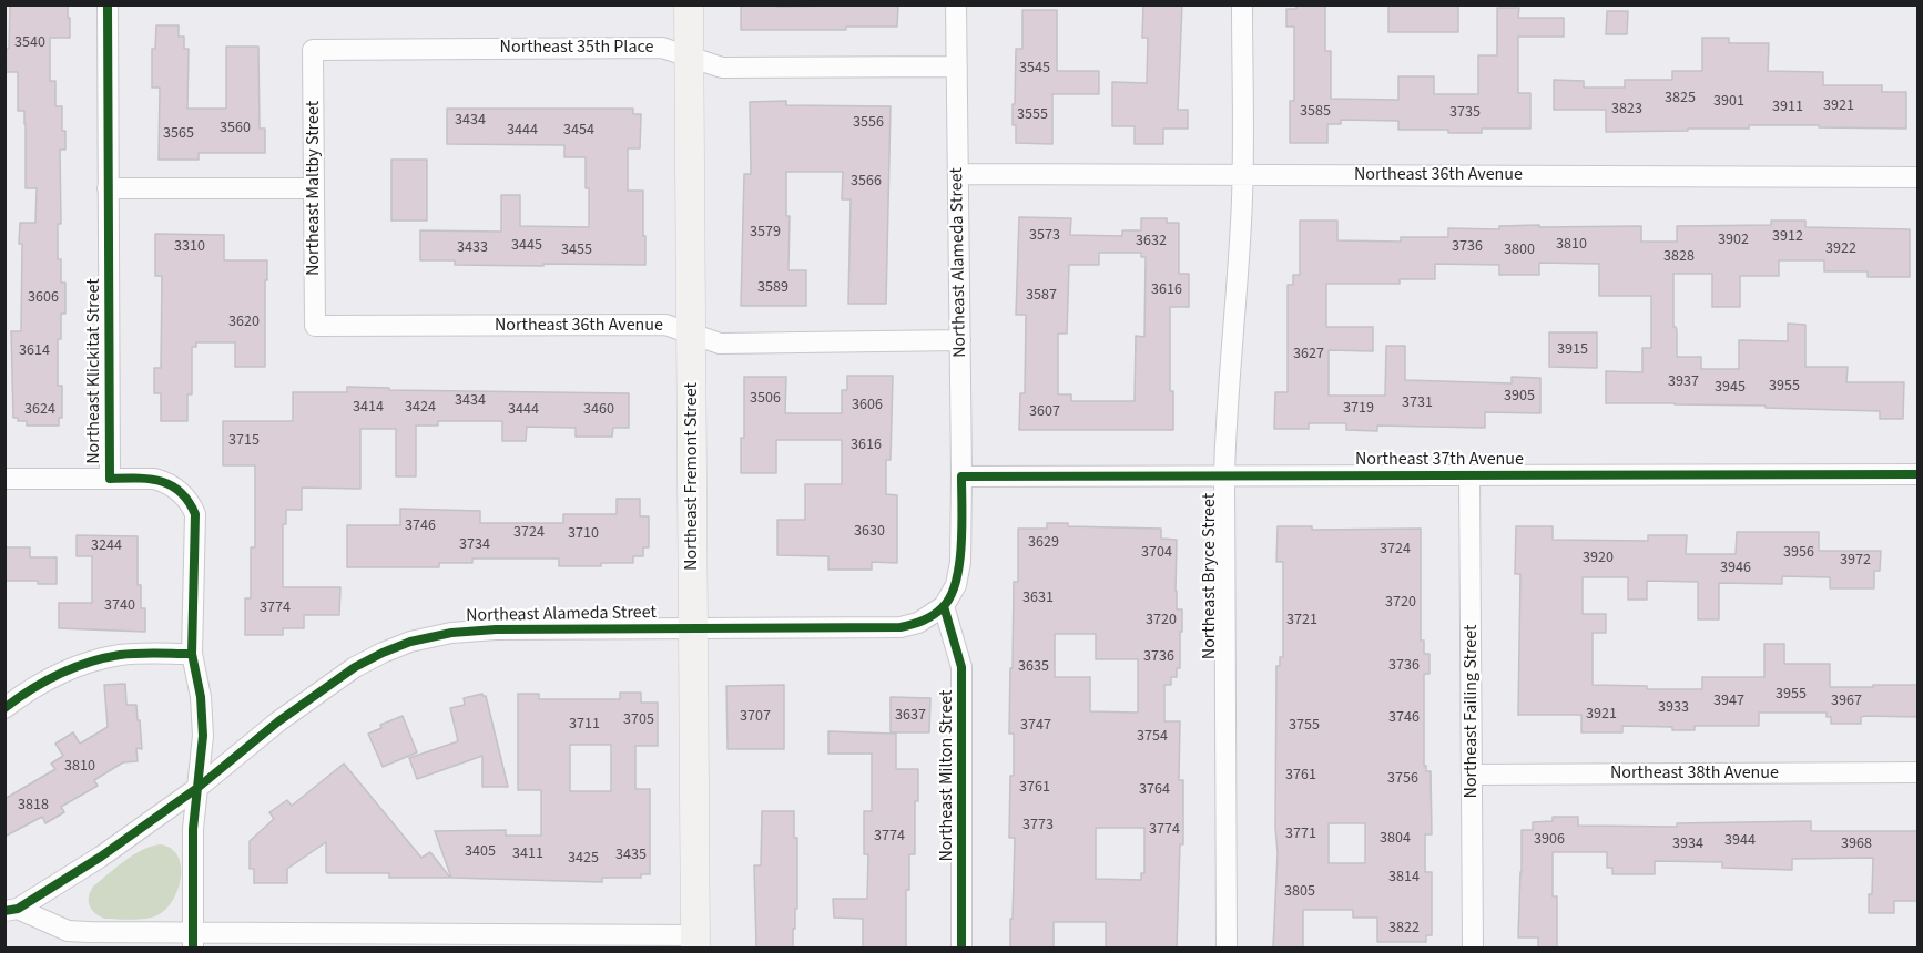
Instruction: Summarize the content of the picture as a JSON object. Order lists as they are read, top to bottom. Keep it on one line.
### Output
{"streets":{"main road":["Northeast Fremont Street"],"street":["Northeast 35th Place","Northeast 36th Avenue","Northeast Maltby Street","Northeast Alameda Street","Northeast Klickitat Street","Northeast 37th Avenue","Northeast Bryce Street","Northeast Failing Street","Northeast 38th Avenue","Northeast Milton Street"]},"crossings":[["Northeast 35th Place","Northeast Maltby Street"],["Northeast 35th Place","Northeast Alameda Street"],["Northeast 35th Place","Northeast Fremont Street"],["Northeast 36th Avenue","Northeast Maltby Street"],["Northeast 36th Avenue","Northeast Alameda Street"],["Northeast 36th Avenue","Northeast Fremont Street"],["Northeast 36th Avenue","Northeast Bryce Street"],["Northeast Alameda Street","Northeast Klickitat Street"],["Northeast Alameda Street","Northeast 37th Avenue"],["Northeast Alameda Street","Northeast Fremont Street"],["Northeast Alameda Street","Northeast Milton Street"],["Northeast 37th Avenue","Northeast Bryce Street"],["Northeast 37th Avenue","Northeast Failing Street"],["Northeast Failing Street","Northeast 38th Avenue"]],"house_numbers":["3540","3545","3825","3901","3921","3911","3823","3585","3735","3555","3434","3556","3560","3444","3454","3565","3566","3579","3573","3912","3902","3632","3810","3445","3310","3736","3433","3922","3455","3800","3828","3589","3616","3587","3606","3620","3915","3614","3627","3937","3955","3945","3905","3506","3434","3731","3606","3414","3424","3719","3624","3444","3460","3607","3715","3616","3746","3630","3724","3710","3629","3734","3244","3724","3704","3956","3920","3972","3946","3631","3720","3740","3774","3720","3721","3736","3736","3635","3955","3947","3967","3933","3921","3637","3707","3746","3705","3711","3747","3755","3754","3810","3761","3756","3761","3764","3818","3773","3774","3771","3774","3804","3906","3944","3934","3968","3405","3411","3435","3425","3814","3805","3822"]}
